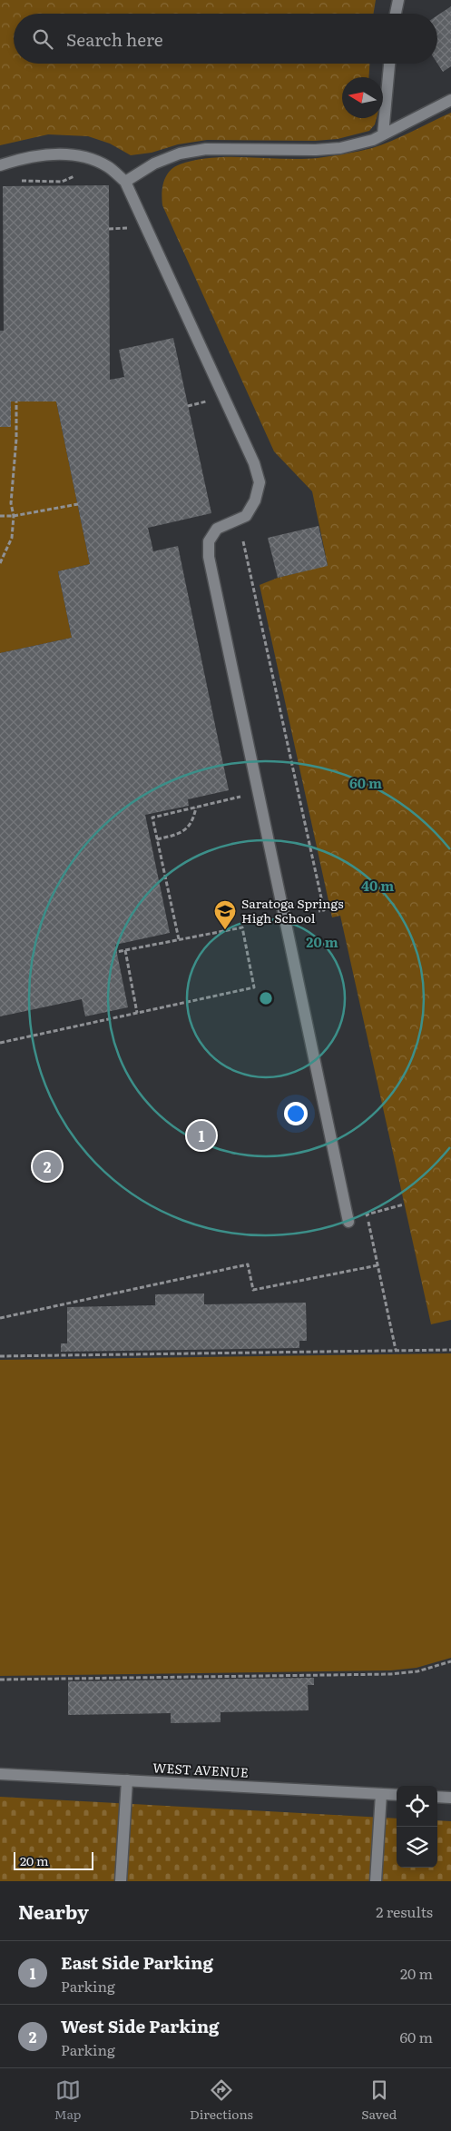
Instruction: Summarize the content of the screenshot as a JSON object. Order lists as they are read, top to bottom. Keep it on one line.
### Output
{"streets":{"street":["WEST AVENUE"]},"places":{"school or university":["Saratoga Springs High School"]},"scale_bar":"20 m","north":"left","page":{"search":"Search here","pins":["1","2"],"scale":"20 m","heading":["Nearby","2 results"],"list":[{"mark":"1","name":"East Side Parking","note":"Parking","value":"20 m"},{"mark":"2","name":"West Side Parking","note":"Parking","value":"60 m"}],"nav":["Map","Directions","Saved"]},"rings":["60 m","40 m","20 m"]}
